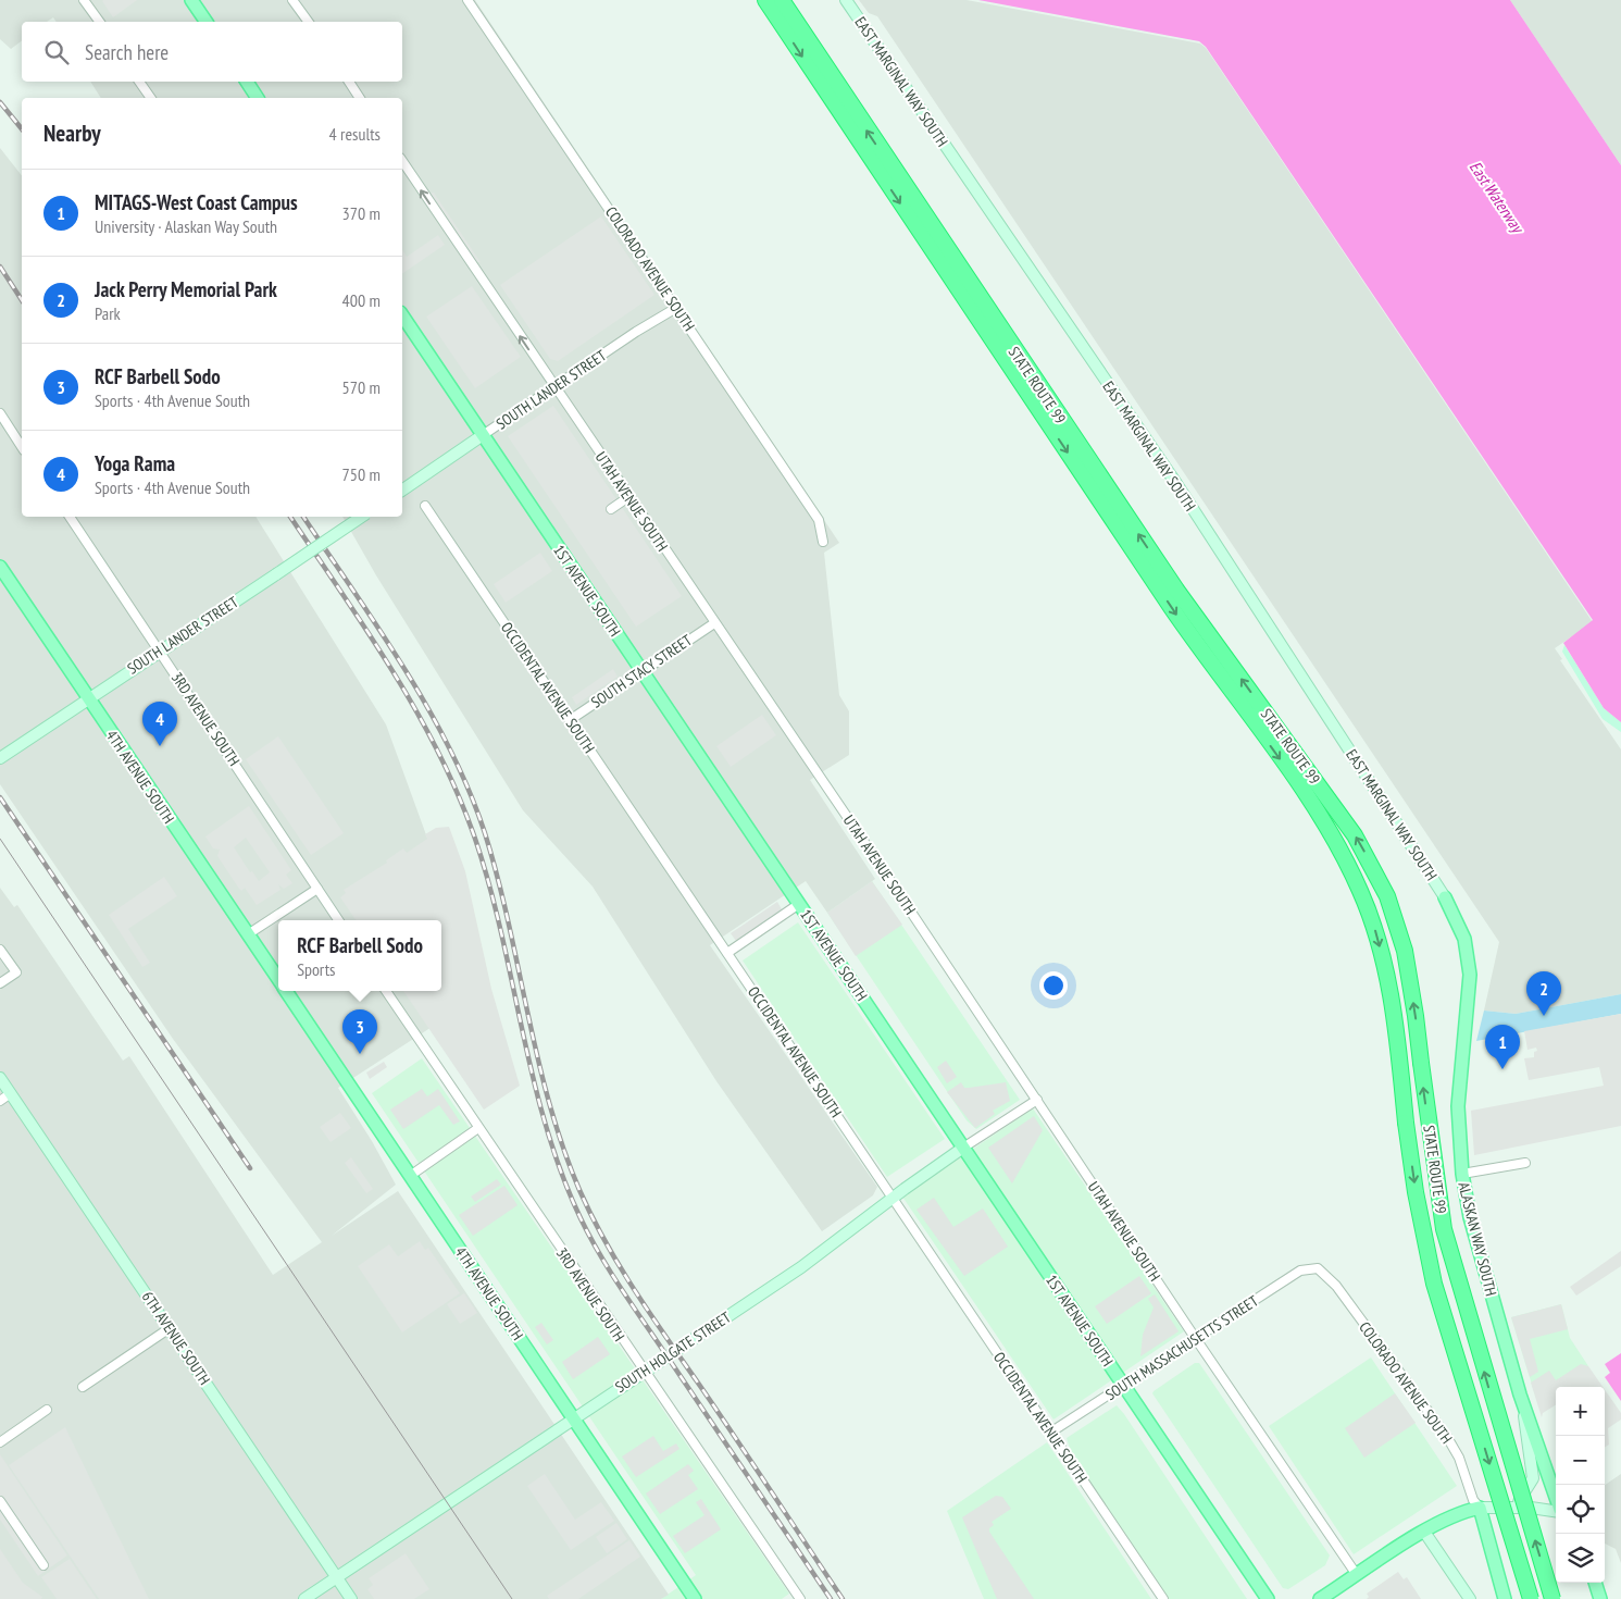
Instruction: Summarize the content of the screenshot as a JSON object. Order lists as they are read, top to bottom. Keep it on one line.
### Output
{"streets":{"highway":["STATE ROUTE 99"],"main road":["EAST MARGINAL WAY SOUTH","SOUTH LANDER STREET","1ST AVENUE SOUTH","4TH AVENUE SOUTH","ALASKAN WAY SOUTH","6TH AVENUE SOUTH","SOUTH HOLGATE STREET"],"street":["COLORADO AVENUE SOUTH","UTAH AVENUE SOUTH","SOUTH STACY STREET","OCCIDENTAL AVENUE SOUTH","3RD AVENUE SOUTH","SOUTH MASSACHUSETTS STREET"]},"crossings":[["EAST MARGINAL WAY SOUTH","ALASKAN WAY SOUTH"],["COLORADO AVENUE SOUTH","SOUTH LANDER STREET"],["COLORADO AVENUE SOUTH","SOUTH MASSACHUSETTS STREET"],["SOUTH LANDER STREET","UTAH AVENUE SOUTH"],["SOUTH LANDER STREET","1ST AVENUE SOUTH"],["SOUTH LANDER STREET","3RD AVENUE SOUTH"],["SOUTH LANDER STREET","4TH AVENUE SOUTH"],["UTAH AVENUE SOUTH","SOUTH STACY STREET"],["UTAH AVENUE SOUTH","SOUTH MASSACHUSETTS STREET"],["UTAH AVENUE SOUTH","SOUTH HOLGATE STREET"],["1ST AVENUE SOUTH","SOUTH STACY STREET"],["1ST AVENUE SOUTH","SOUTH MASSACHUSETTS STREET"],["1ST AVENUE SOUTH","SOUTH HOLGATE STREET"],["SOUTH STACY STREET","OCCIDENTAL AVENUE SOUTH"],["OCCIDENTAL AVENUE SOUTH","SOUTH MASSACHUSETTS STREET"],["OCCIDENTAL AVENUE SOUTH","SOUTH HOLGATE STREET"],["3RD AVENUE SOUTH","SOUTH HOLGATE STREET"],["4TH AVENUE SOUTH","SOUTH HOLGATE STREET"],["6TH AVENUE SOUTH","SOUTH HOLGATE STREET"]],"water":["East Waterway"],"page":{"search":"Search here","heading":["Nearby","4 results"],"list":[{"mark":"1","name":"MITAGS-West Coast Campus","note":"University · Alaskan Way South","value":"370 m"},{"mark":"2","name":"Jack Perry Memorial Park","note":"Park","value":"400 m"},{"mark":"3","name":"RCF Barbell Sodo","note":"Sports · 4th Avenue South","value":"570 m"},{"mark":"4","name":"Yoga Rama","note":"Sports · 4th Avenue South","value":"750 m"}],"pins":["4","2","3","1"],"popup":["RCF Barbell Sodo","Sports"],"map_buttons":["+","−"]}}
